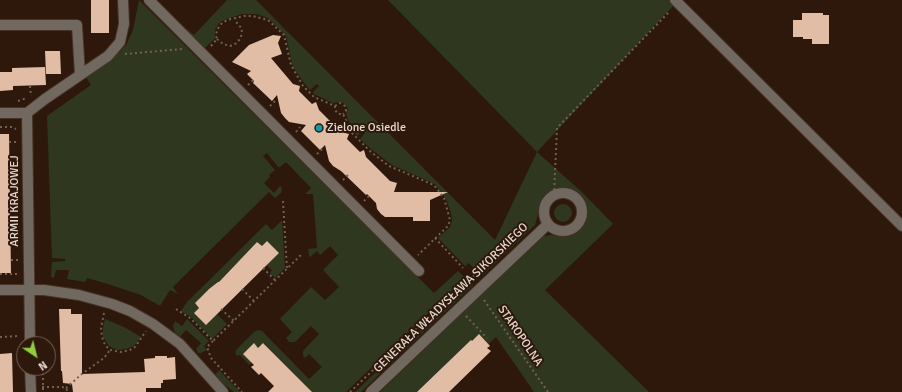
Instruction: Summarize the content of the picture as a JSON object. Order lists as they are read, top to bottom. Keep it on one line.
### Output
{"streets":{"street":["ARMII KRAJOWEJ","GENERAŁA WŁADYSŁAWA SIKORSKIEGO"],"path":["STAROPOLNA"]},"crossings":[["GENERAŁA WŁADYSŁAWA SIKORSKIEGO","STAROPOLNA"]],"places":["Zielone Osiedle"],"north":"bottom right"}
